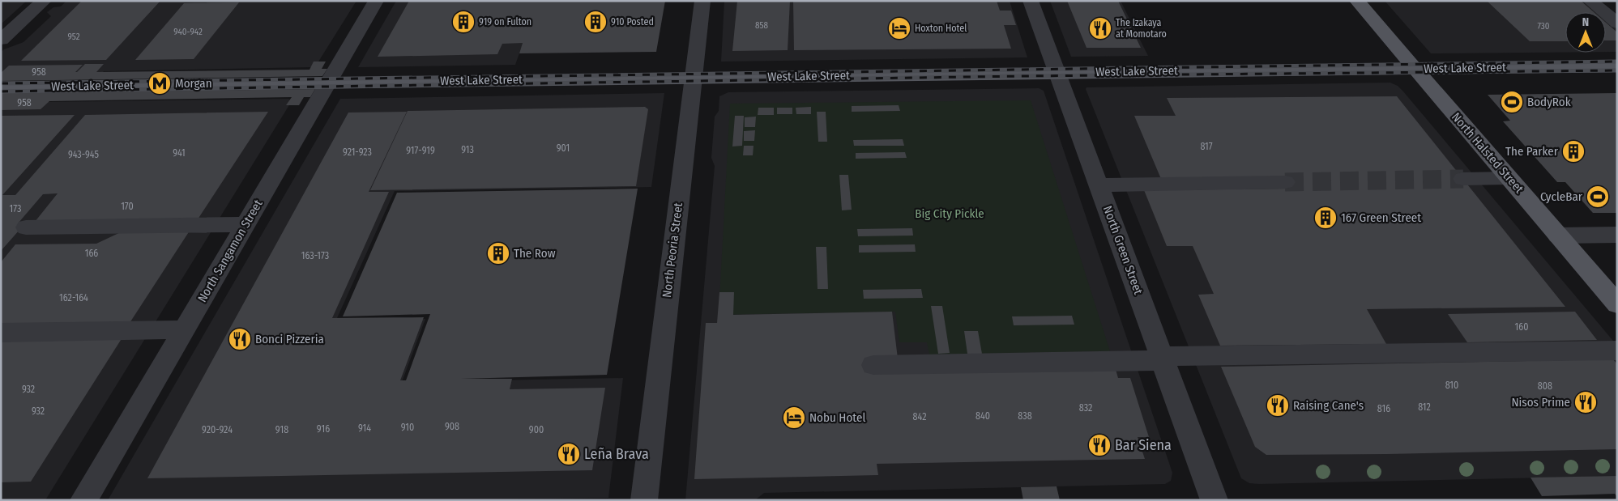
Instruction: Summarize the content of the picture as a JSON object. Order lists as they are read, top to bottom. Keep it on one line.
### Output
{"streets":{"main road":["West Lake Street","North Halsted Street"],"street":["North Peoria Street","North Green Street","North Sangamon Street"]},"crossings":[["West Lake Street","North Halsted Street"],["West Lake Street","North Peoria Street"],["West Lake Street","North Green Street"],["West Lake Street","North Sangamon Street"]],"parks":["Big City Pickle"],"places":{"building":["919 on Fulton","910 Posted","The Parker","167 Green Street","The Row"],"hotel":["Hoxton Hotel","Nobu Hotel"],"restaurant":["The Izakaya at Momotaro","Bonci Pizzeria","Nisos Prime","Raising Cane's","Bar Siena","Leña Brava"],"metro station":["Morgan"],"sports":["BodyRok","CycleBar"]},"house_numbers":["858","730","940-942","952","958","958","817","901","913","917-919","921-923","941","943-945","170","173","166","163-173","162-164","160","810","808","932","812","832","816","932","840","838","842","908","910","914","916","920-924","918","900"],"north":"top"}
